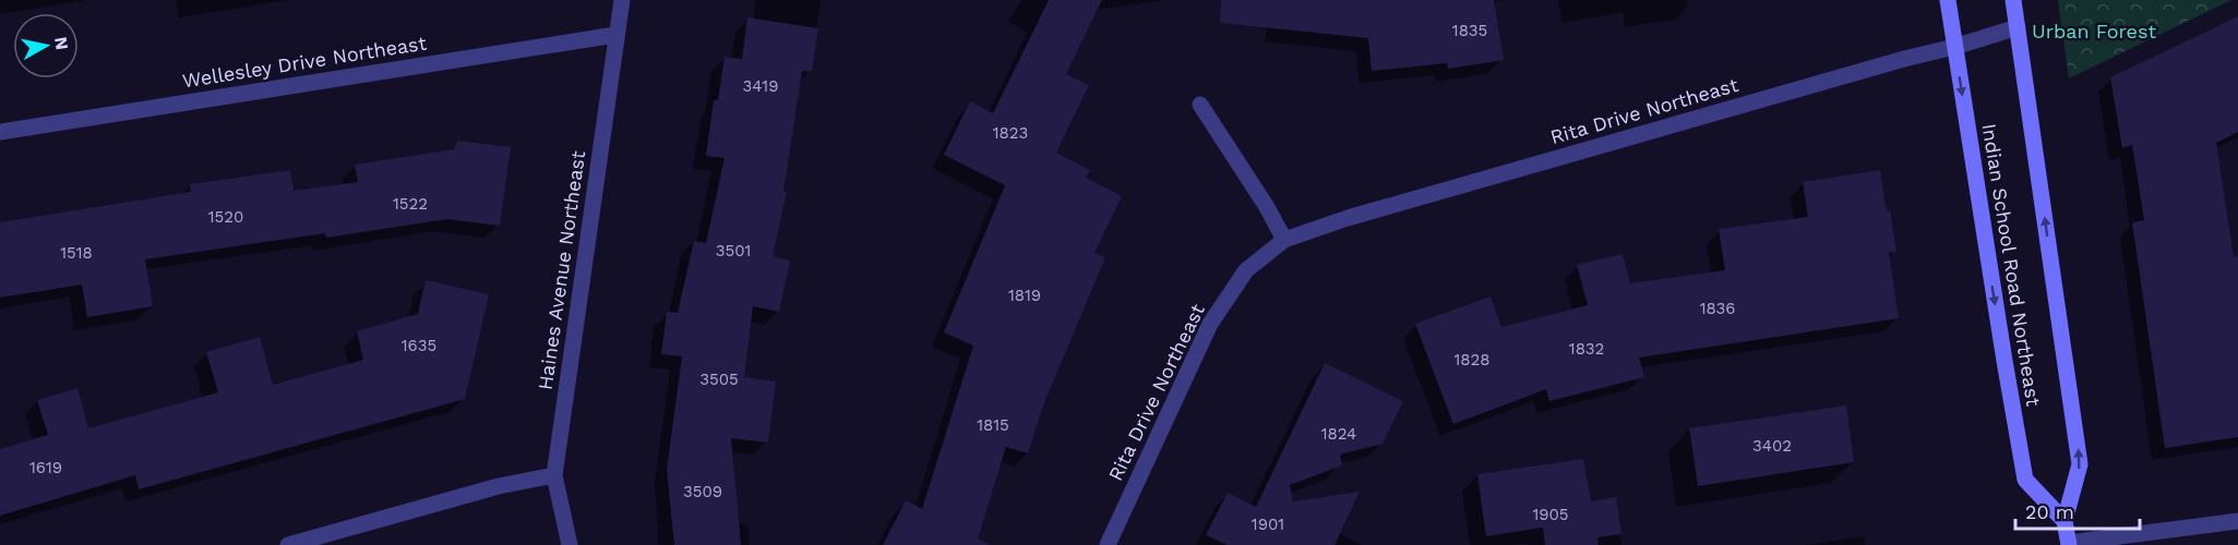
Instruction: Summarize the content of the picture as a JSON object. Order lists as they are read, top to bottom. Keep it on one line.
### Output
{"streets":{"street":["Wellesley Drive Northeast","Rita Drive Northeast","Indian School Road Northeast","Haines Avenue Northeast"]},"crossings":[["Wellesley Drive Northeast","Haines Avenue Northeast"],["Rita Drive Northeast","Indian School Road Northeast"]],"parks":["Urban Forest"],"house_numbers":["1835","3419","1823","1522","1520","3501","1518","1819","1836","1635","1832","1828","3505","1815","1824","3402","1619","3509","1905","1901"],"scale_bar":"20 m","north":"right"}
